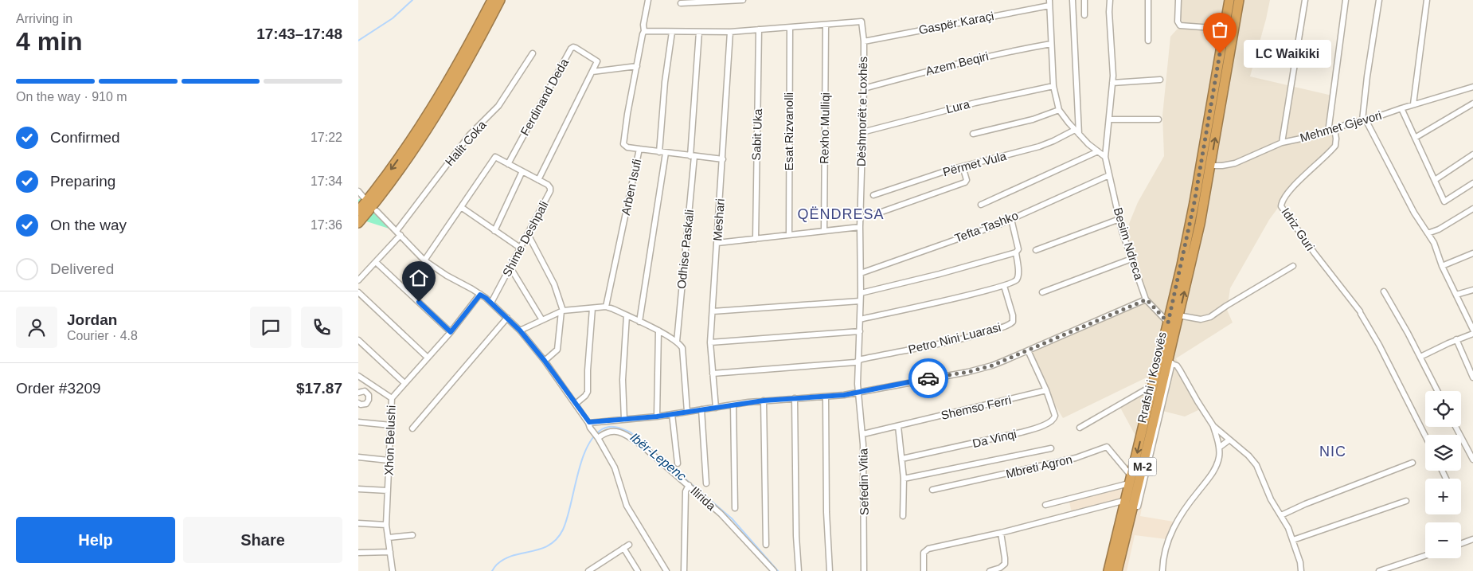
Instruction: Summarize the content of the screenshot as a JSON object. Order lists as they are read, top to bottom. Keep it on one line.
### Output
{"streets":{"highway":["Rrafshi i Kosovës","M-2"],"street":["Gaspër Karaçi","Azem Beqiri","Ferdinand Deda","Lura","Dëshmorët e Loxhës","Mehmet Gjevori","Rexho Mulliqi","Esat Rizvanolli","Sabit Uka","Halit Coka","Përmet Vula","Arben Isufi","Meshari","Tefta Tashko","Idriz Guri","Shime Deshpali","Besim Ndreca","Odhise Paskali","Petro Nini Luarasi","Shemso Ferri","Da Vinqi","Xhon Belushi","Mbreti Agron","Sefedin Vitia","Ilirida"]},"crossings":[["Gaspër Karaçi","Dëshmorët e Loxhës"],["Azem Beqiri","Dëshmorët e Loxhës"],["Ferdinand Deda","Shime Deshpali"],["Lura","Dëshmorët e Loxhës"],["Dëshmorët e Loxhës","Rexho Mulliqi"],["Dëshmorët e Loxhës","Esat Rizvanolli"],["Dëshmorët e Loxhës","Sabit Uka"],["Dëshmorët e Loxhës","Meshari"],["Dëshmorët e Loxhës","Tefta Tashko"],["Dëshmorët e Loxhës","Odhise Paskali"],["Dëshmorët e Loxhës","Petro Nini Luarasi"],["Dëshmorët e Loxhës","Sefedin Vitia"],["Mehmet Gjevori","Idriz Guri"],["Mehmet Gjevori","Rrafshi i Kosovës"],["Arben Isufi","Meshari"],["Arben Isufi","Odhise Paskali"],["Tefta Tashko","Besim Ndreca"],["Besim Ndreca","Rrafshi i Kosovës"],["Rrafshi i Kosovës","Mbreti Agron"],["Shemso Ferri","Da Vinqi"],["Shemso Ferri","Sefedin Vitia"]],"districts":["QËNDRESA","NIC"],"water":["Ibër-Lepenc"],"places":["LC Waikiki"],"page":{"heading":["4 min","Arriving in","17:43–17:48"],"panel":["Jordan","Courier · 4.8","Order #3209","$17.87"],"bubble":"LC Waikiki","bar":"On the way · 910 m","list":[["Confirmed","17:22"],["Preparing","17:34"],["On the way","17:36"],"Delivered"],"map_buttons":["+","−"],"buttons":["Help","Share"]}}
